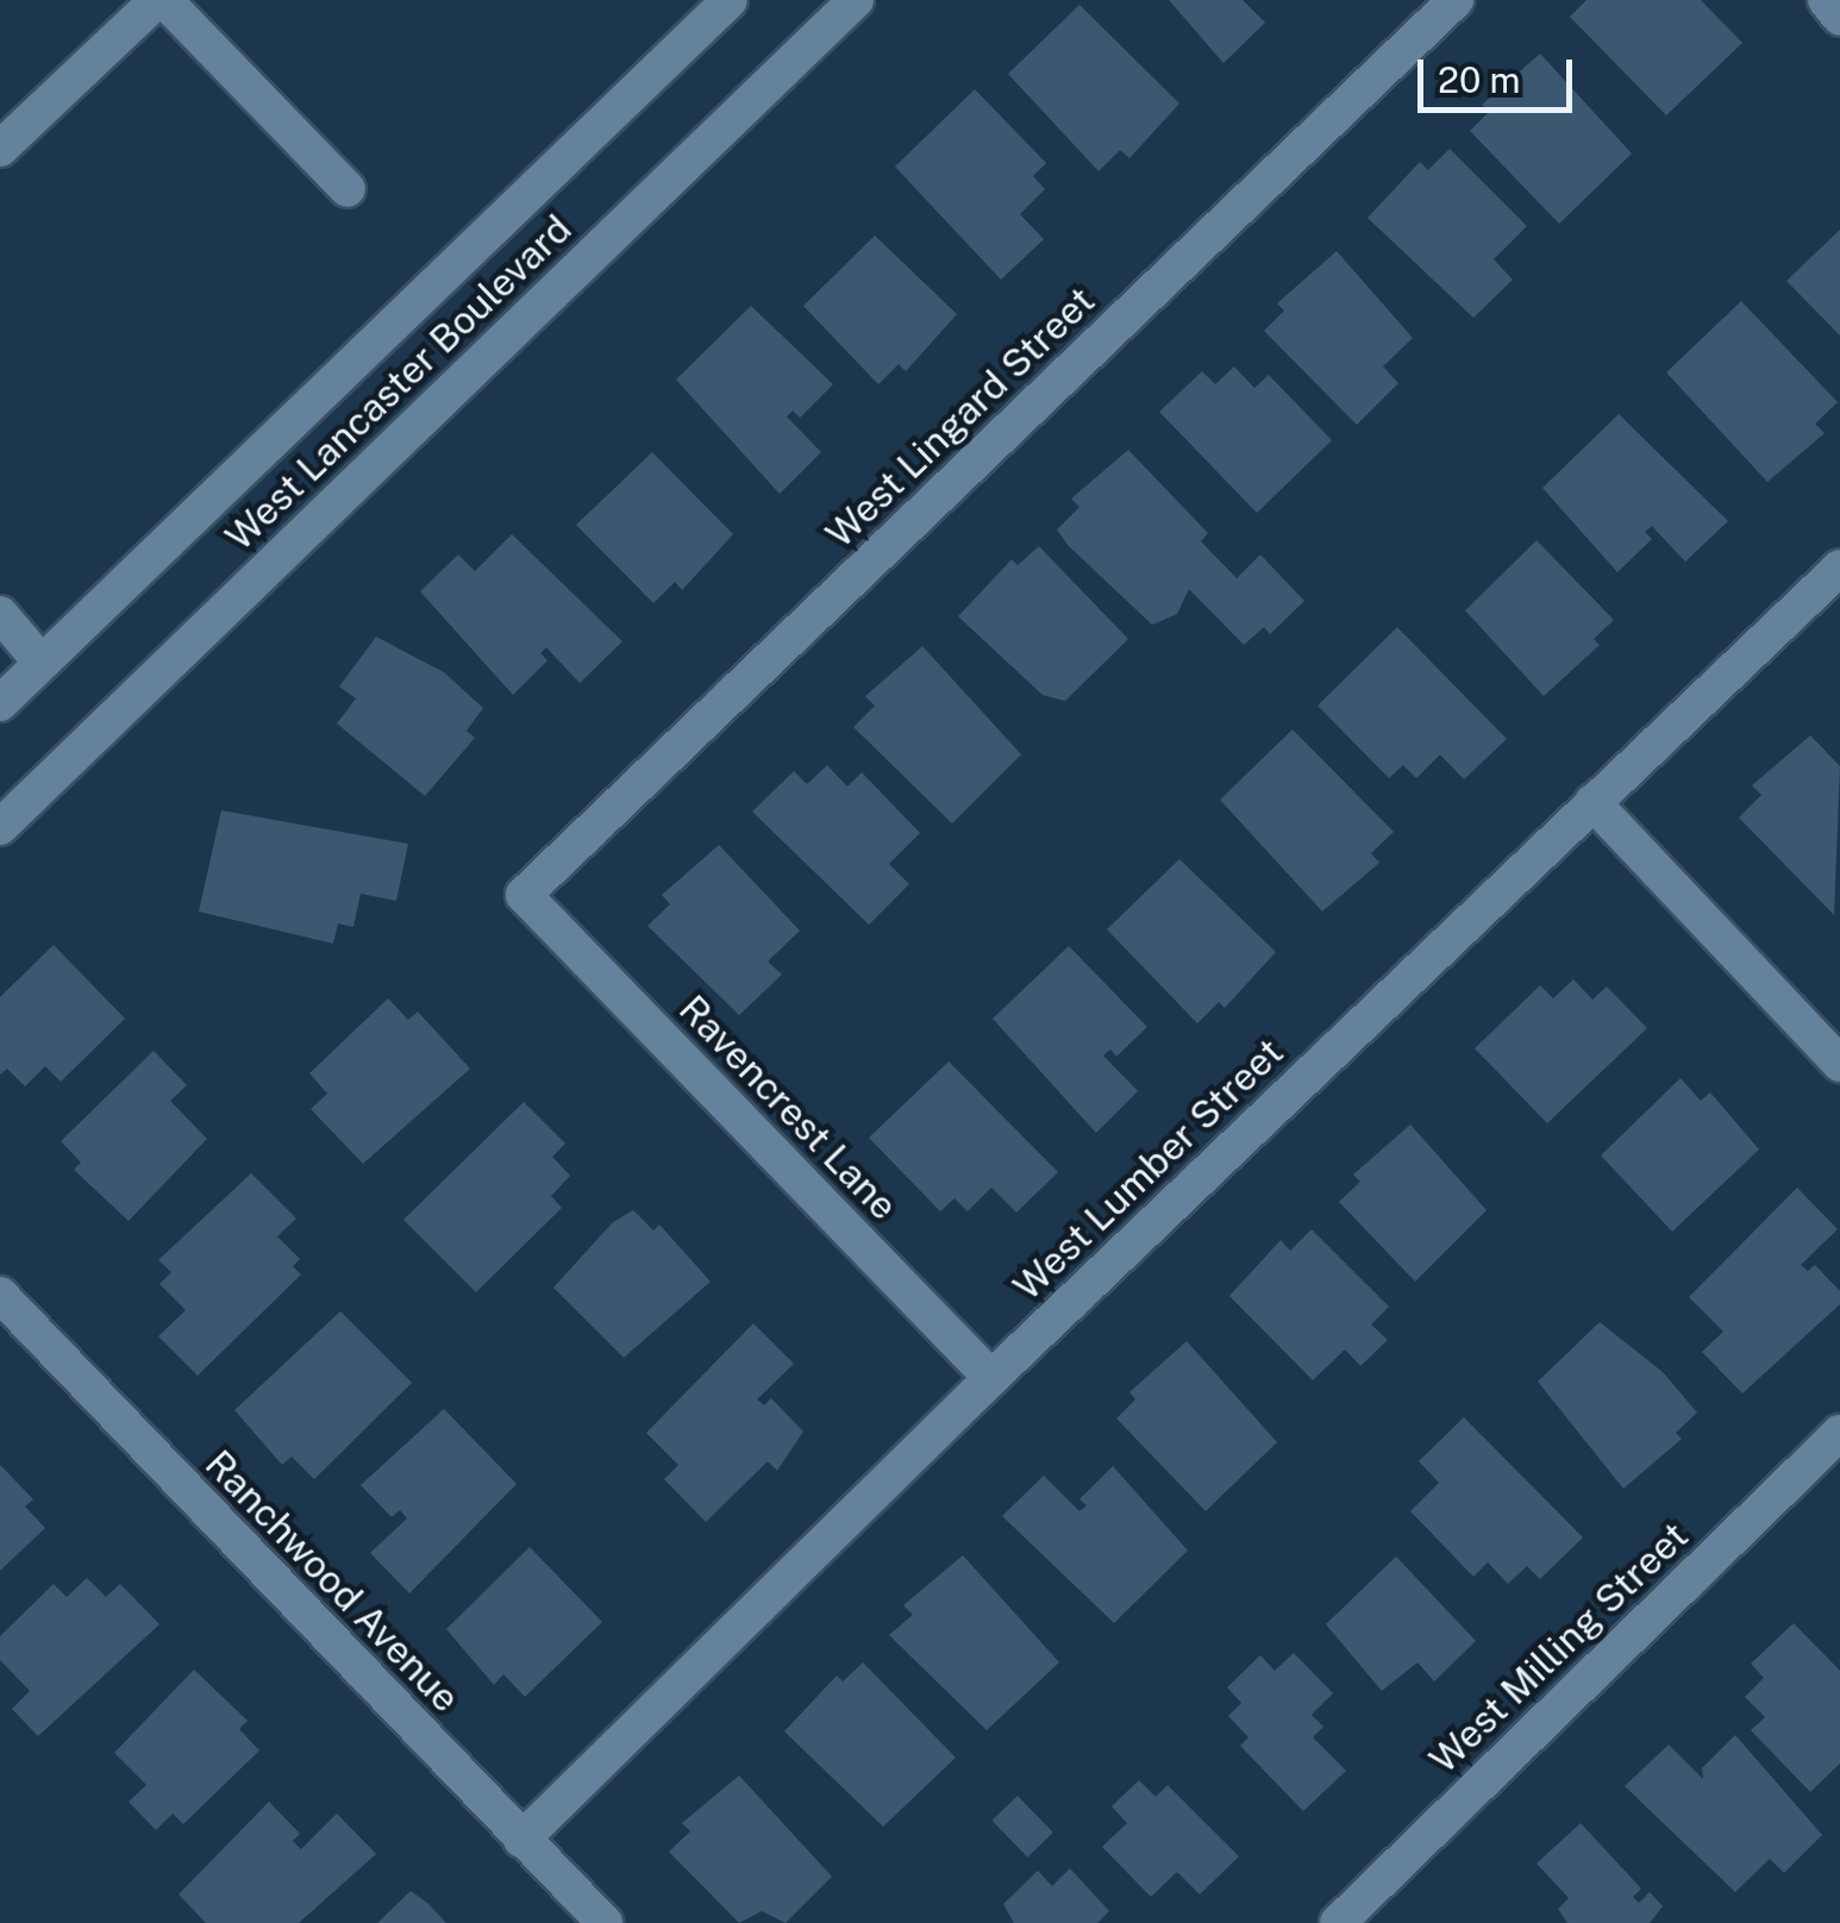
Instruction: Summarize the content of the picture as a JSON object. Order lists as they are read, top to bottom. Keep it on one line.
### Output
{"streets":{"street":["West Lancaster Boulevard","West Lingard Street","Ravencrest Lane","West Lumber Street","Ranchwood Avenue","West Milling Street"]},"crossings":[["West Lingard Street","Ravencrest Lane"],["Ravencrest Lane","West Lumber Street"],["West Lumber Street","Ranchwood Avenue"]],"scale_bar":"20 m"}
